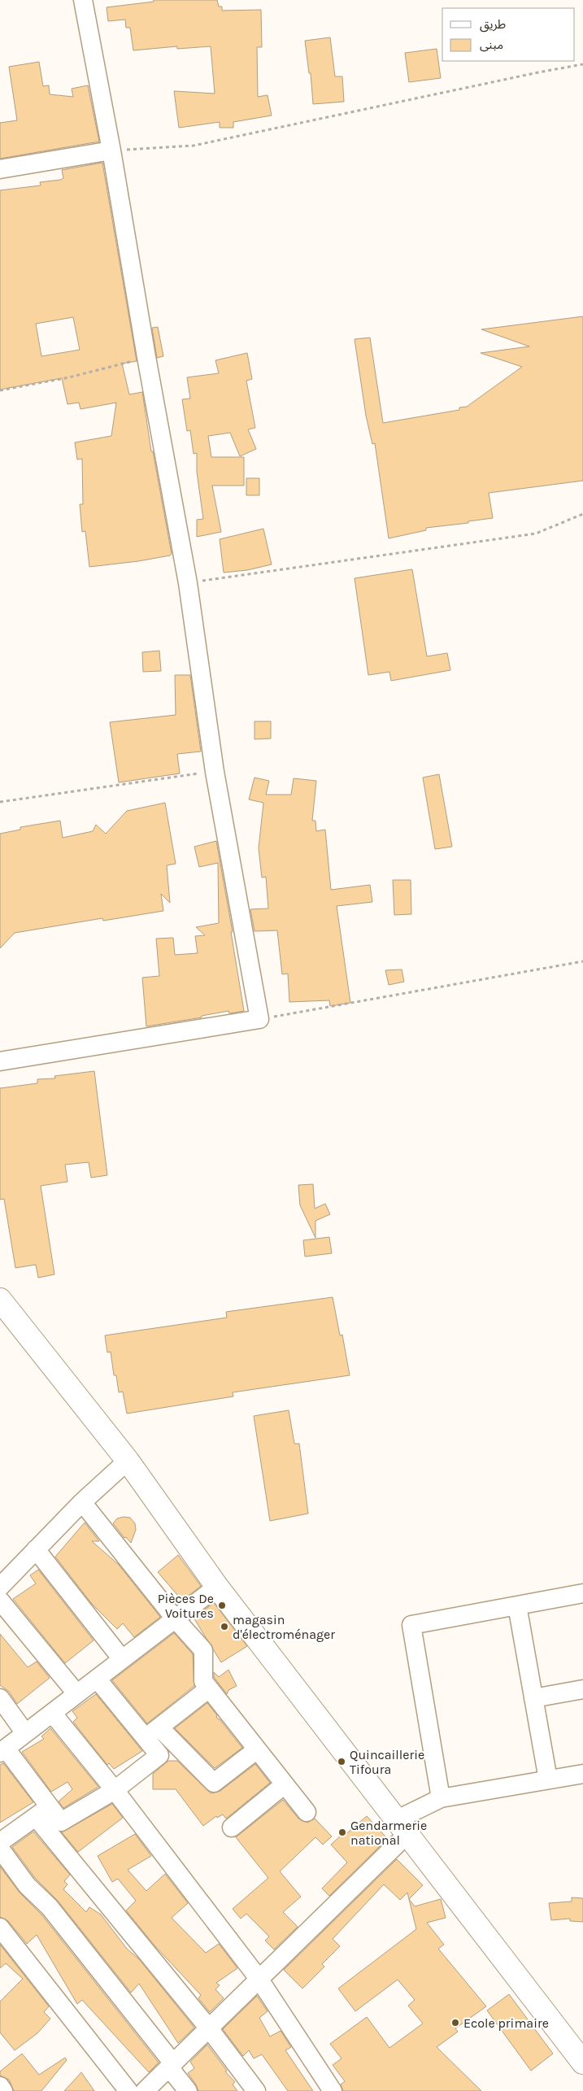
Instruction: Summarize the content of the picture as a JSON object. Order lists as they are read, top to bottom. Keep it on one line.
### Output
{"places":["Pièces De Voitures","magasin d'électroménager","Quincaillerie Tifoura","Gendarmerie national","Ecole primaire"],"legend":["طريق","مبنى"]}
